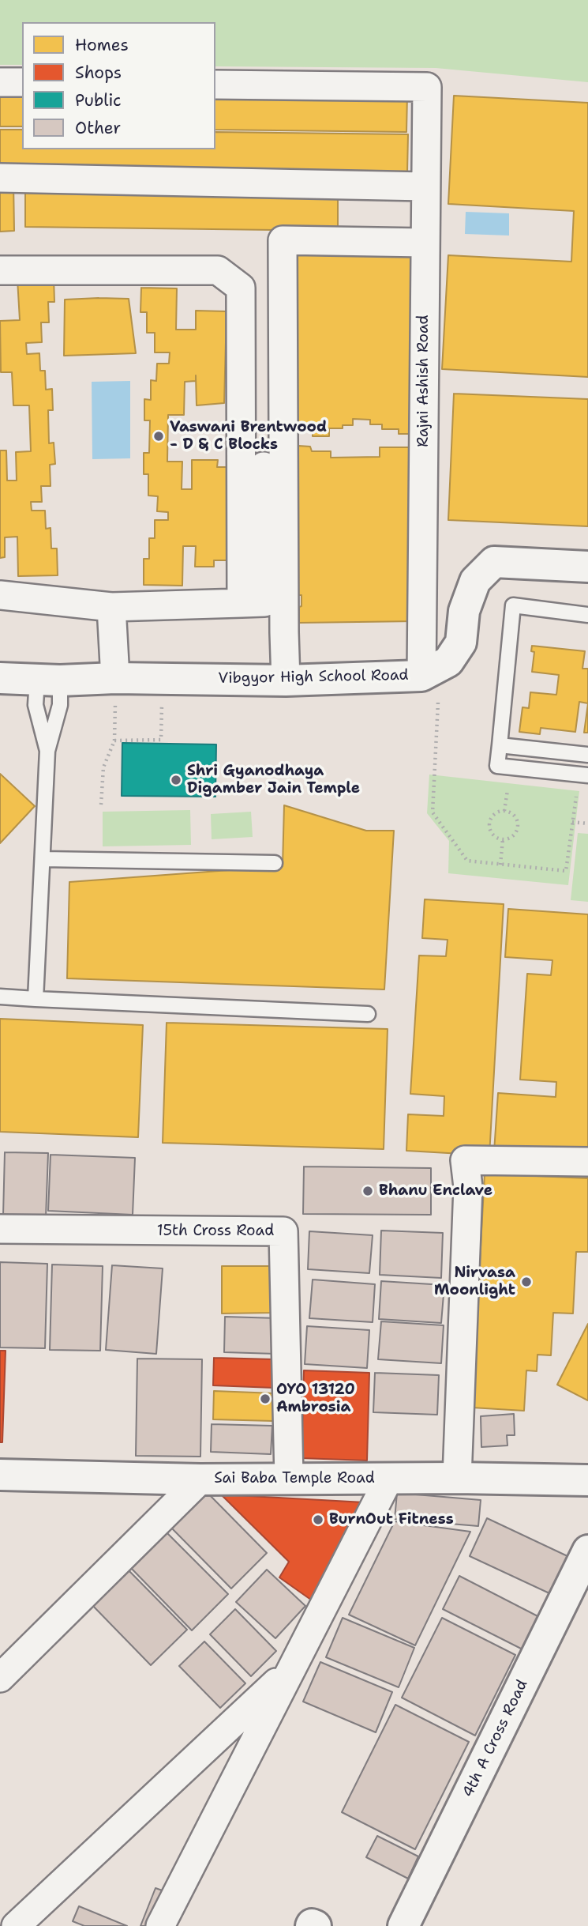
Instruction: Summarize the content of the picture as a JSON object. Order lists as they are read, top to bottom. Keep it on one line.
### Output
{"streets":{"street":["Rajni Ashish Road","Vibgyor High School Road","15th Cross Road","Sai Baba Temple Road","4th A Cross Road"]},"crossings":[["Rajni Ashish Road","Vibgyor High School Road"],["15th Cross Road","Sai Baba Temple Road"]],"places":["Vaswani Brentwood - D & C Blocks","Shri Gyanodhaya Digamber Jain Temple","Bhanu Enclave","Nirvasa Moonlight","OYO 13120 Ambrosia","BurnOut Fitness"],"legend":["Homes","Shops","Public","Other"]}
